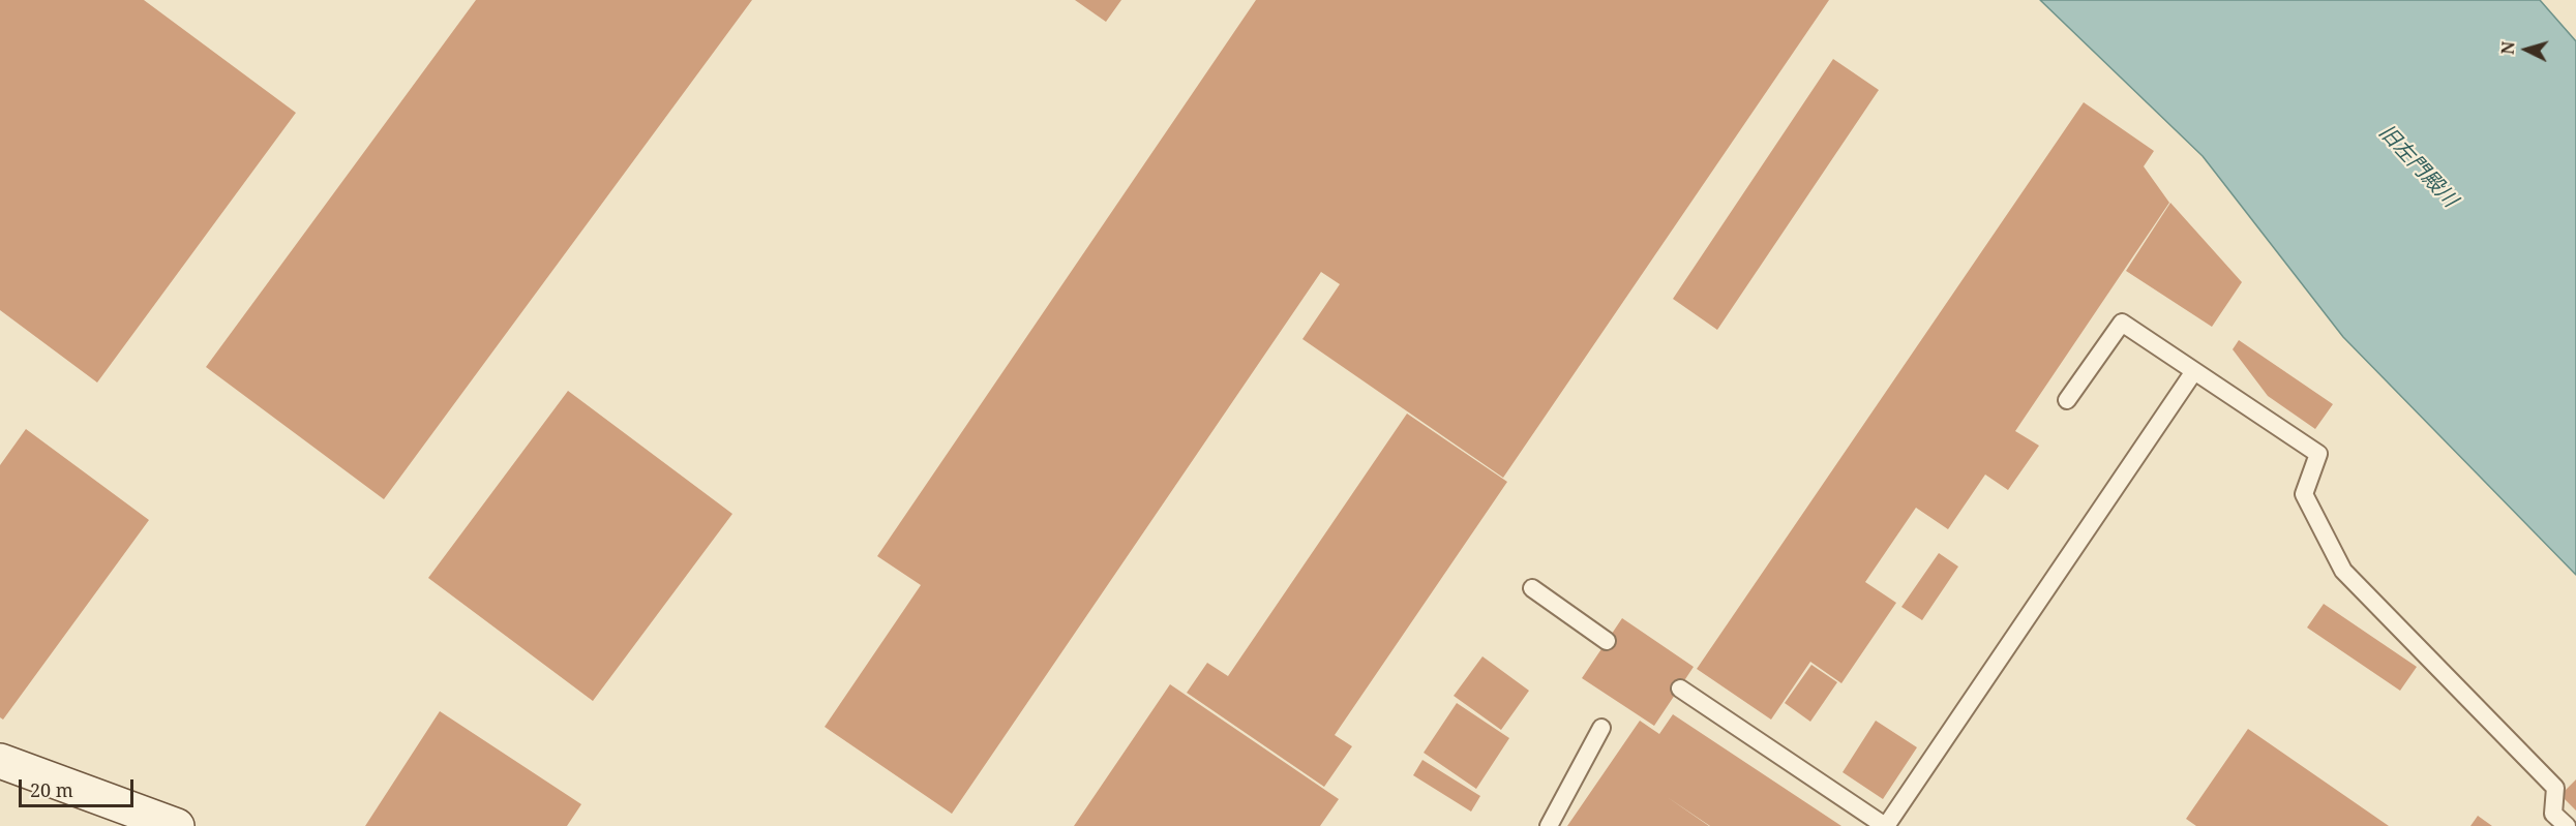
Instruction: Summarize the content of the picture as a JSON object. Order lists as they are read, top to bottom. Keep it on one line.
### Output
{"water":["旧左門殿川"],"scale_bar":"20 m","north":"left"}
